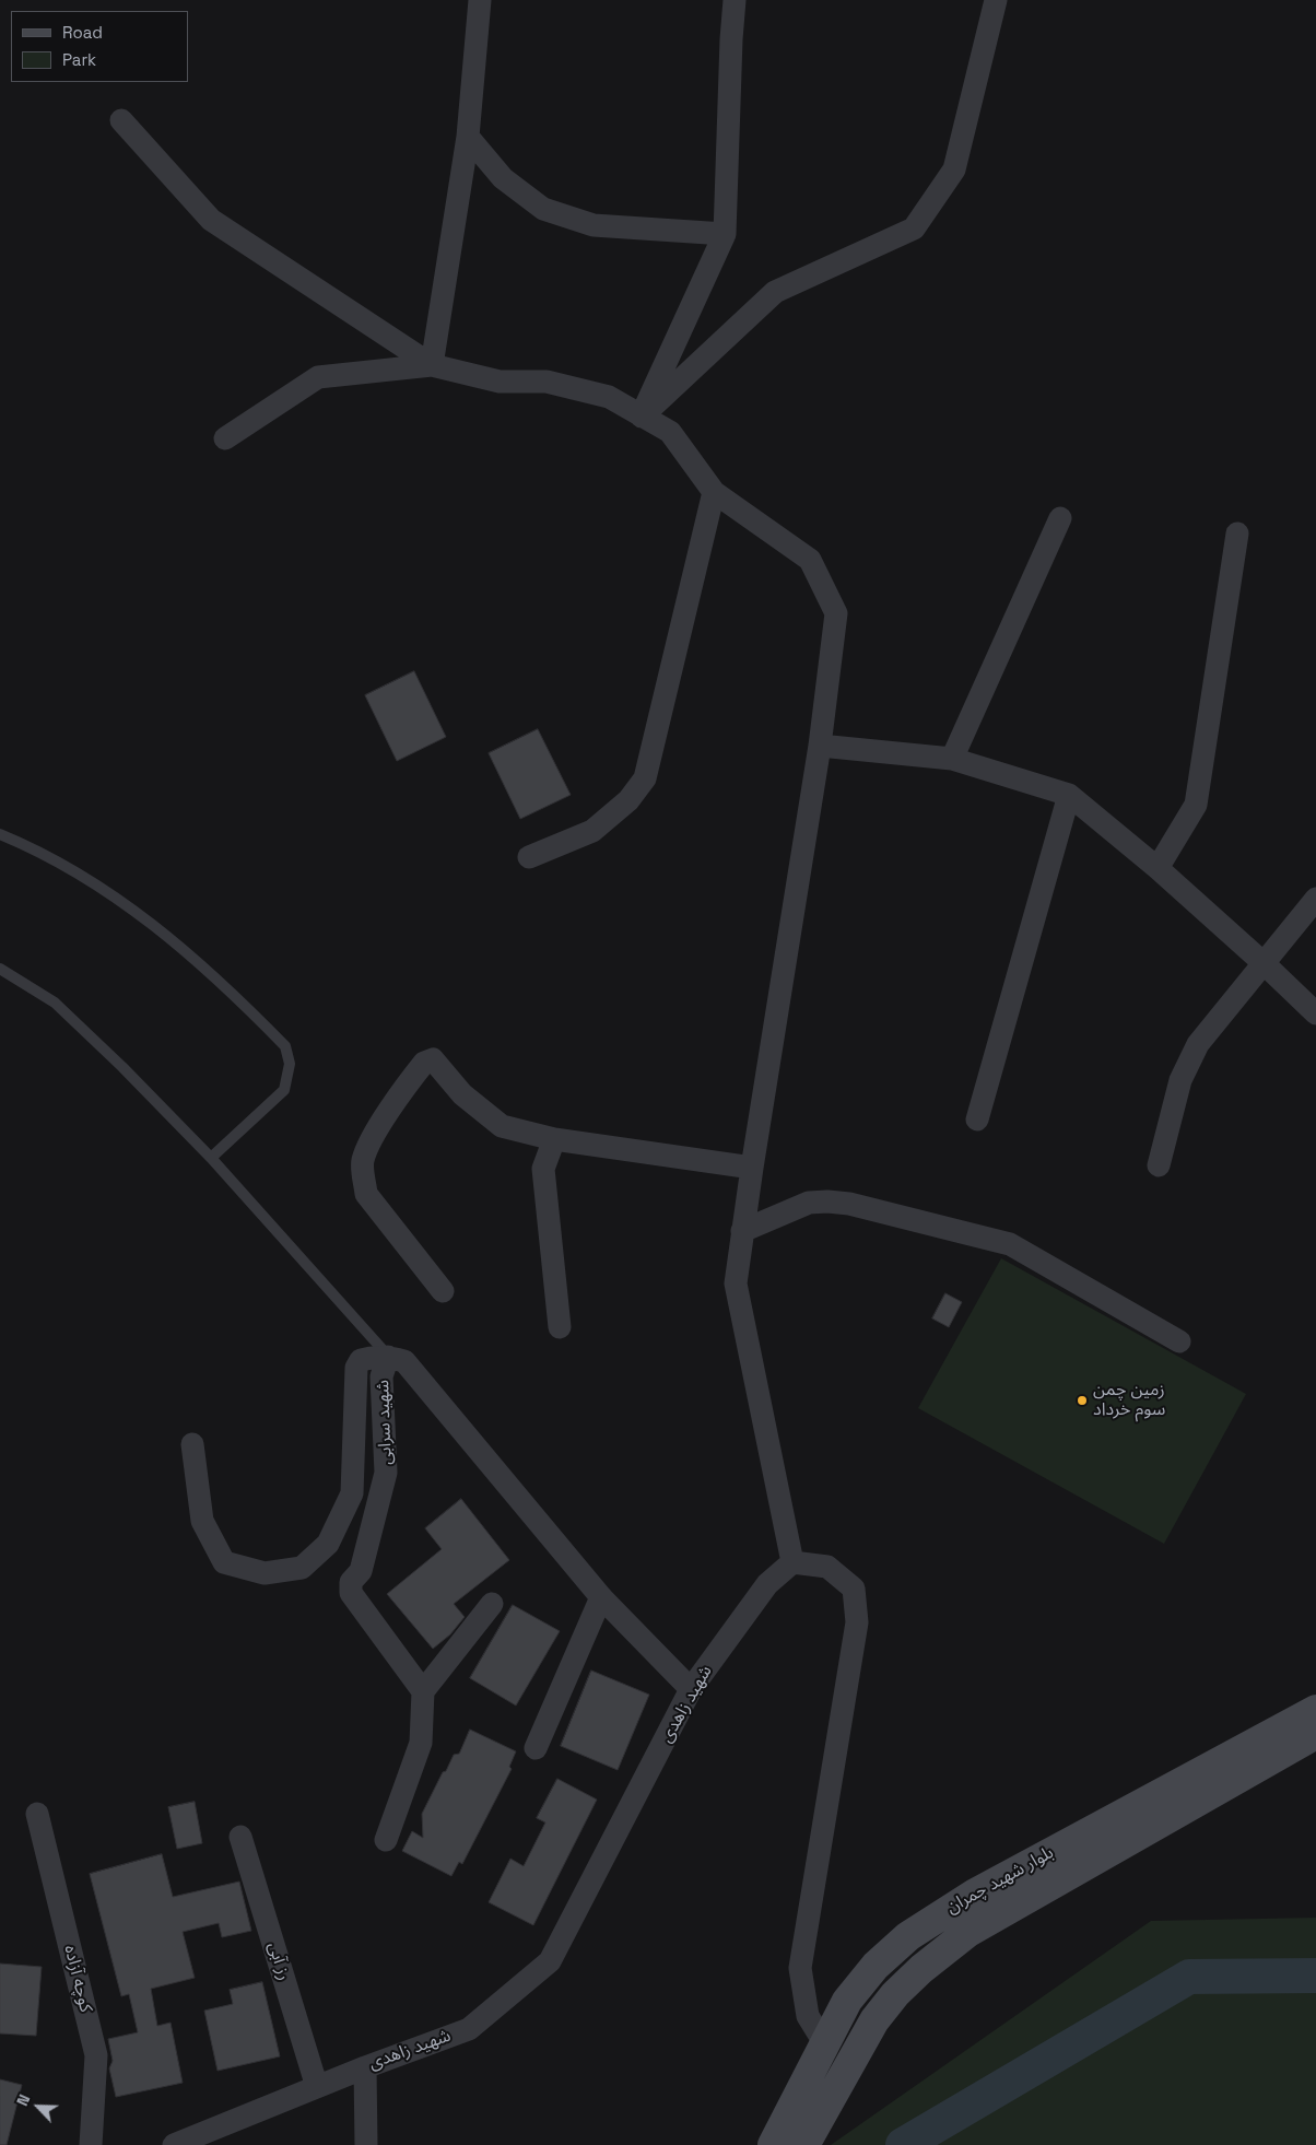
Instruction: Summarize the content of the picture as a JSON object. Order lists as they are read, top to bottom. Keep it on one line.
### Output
{"streets":{"main road":["بلوار شهید چمران"],"street":["شهید سرابی","شهید زاهدی","رز آبی","کوچه آزاده"]},"crossings":[["شهید سرابی","شهید زاهدی"],["شهید زاهدی","رز آبی"]],"places":["زمین چمن سوم خرداد"],"legend":["Road","Park"],"north":"top left"}
